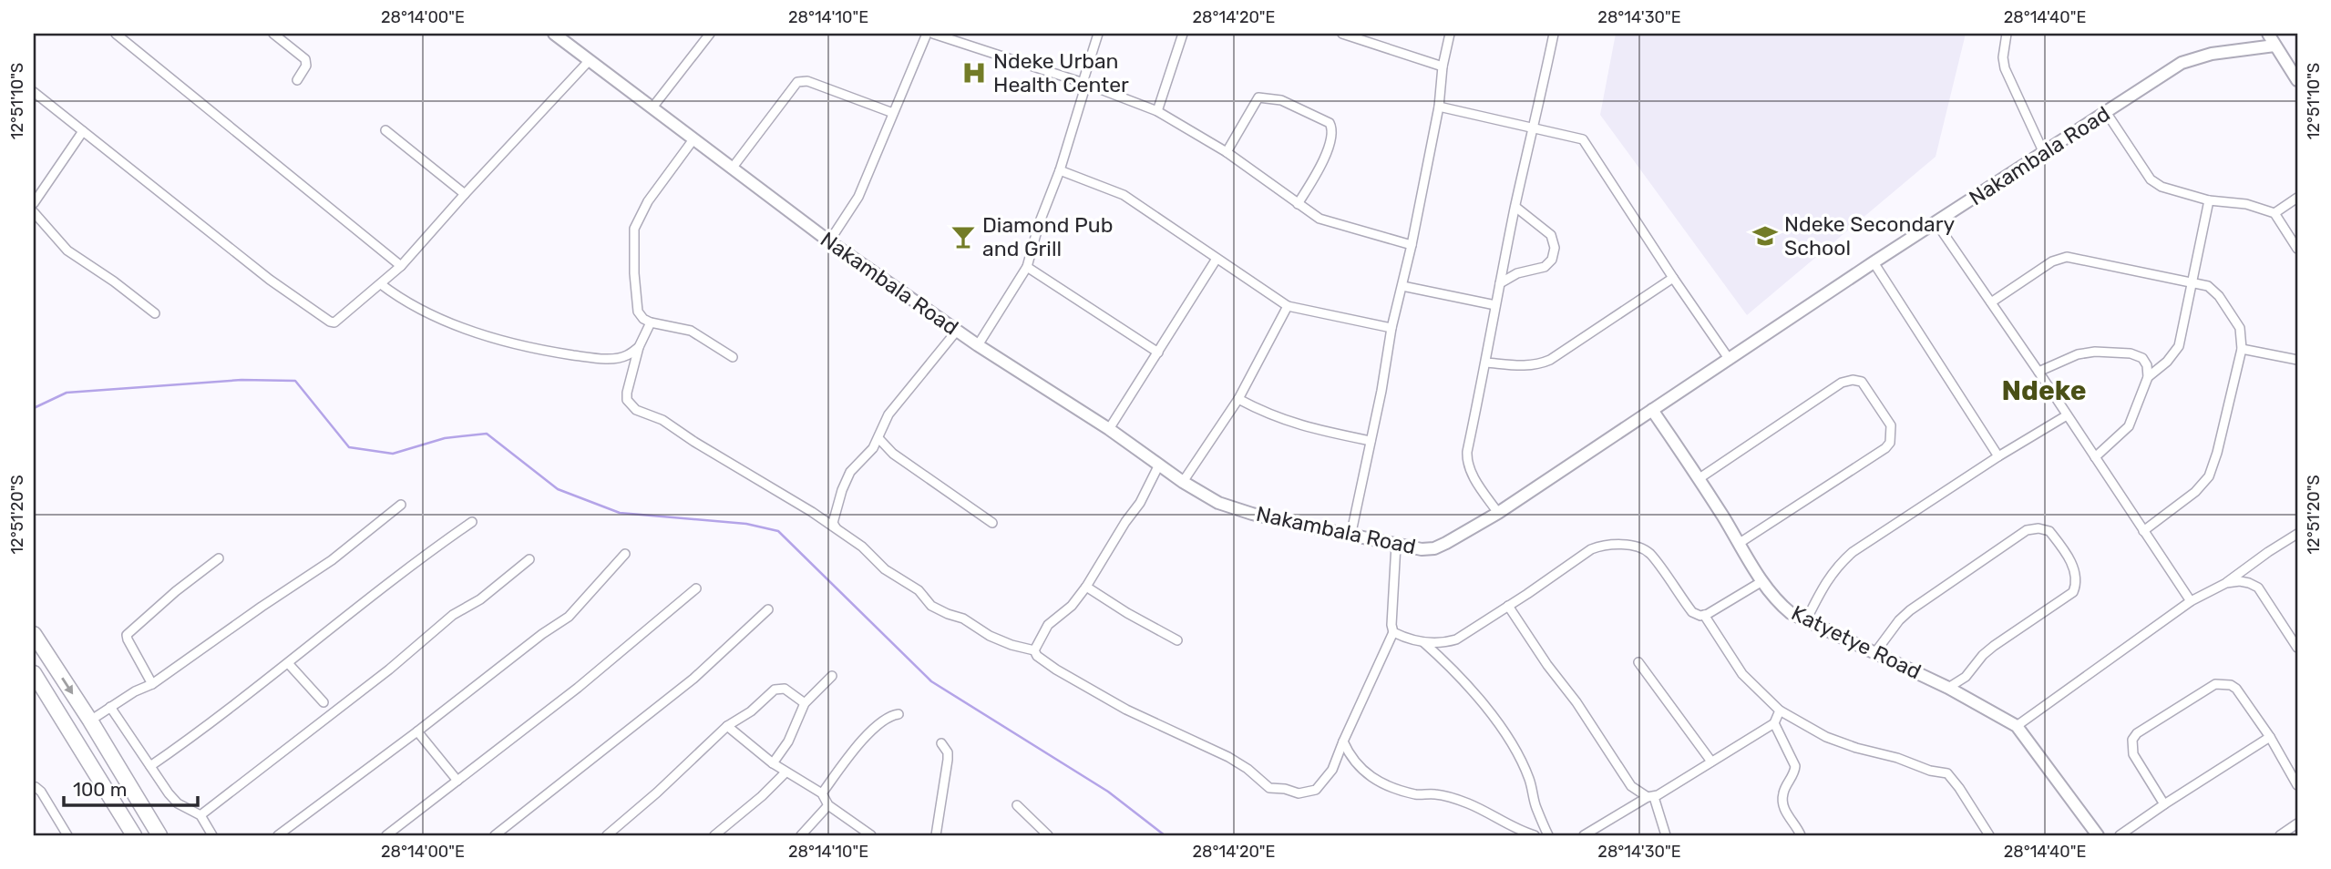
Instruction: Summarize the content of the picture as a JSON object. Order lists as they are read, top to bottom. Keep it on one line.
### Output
{"streets":{"main road":["Nakambala Road","Katyetye Road"]},"crossings":[["Nakambala Road","Katyetye Road"]],"districts":["Ndeke"],"places":{"hospital":["Ndeke Urban Health Center"],"school or university":["Ndeke Secondary School"],"bar":["Diamond Pub and Grill"]},"scale_bar":"100 m","coordinates":["28°14'00\"E","28°14'10\"E","28°14'20\"E","28°14'30\"E","28°14'40\"E","12°51'10\"S","12°51'20\"S"]}
